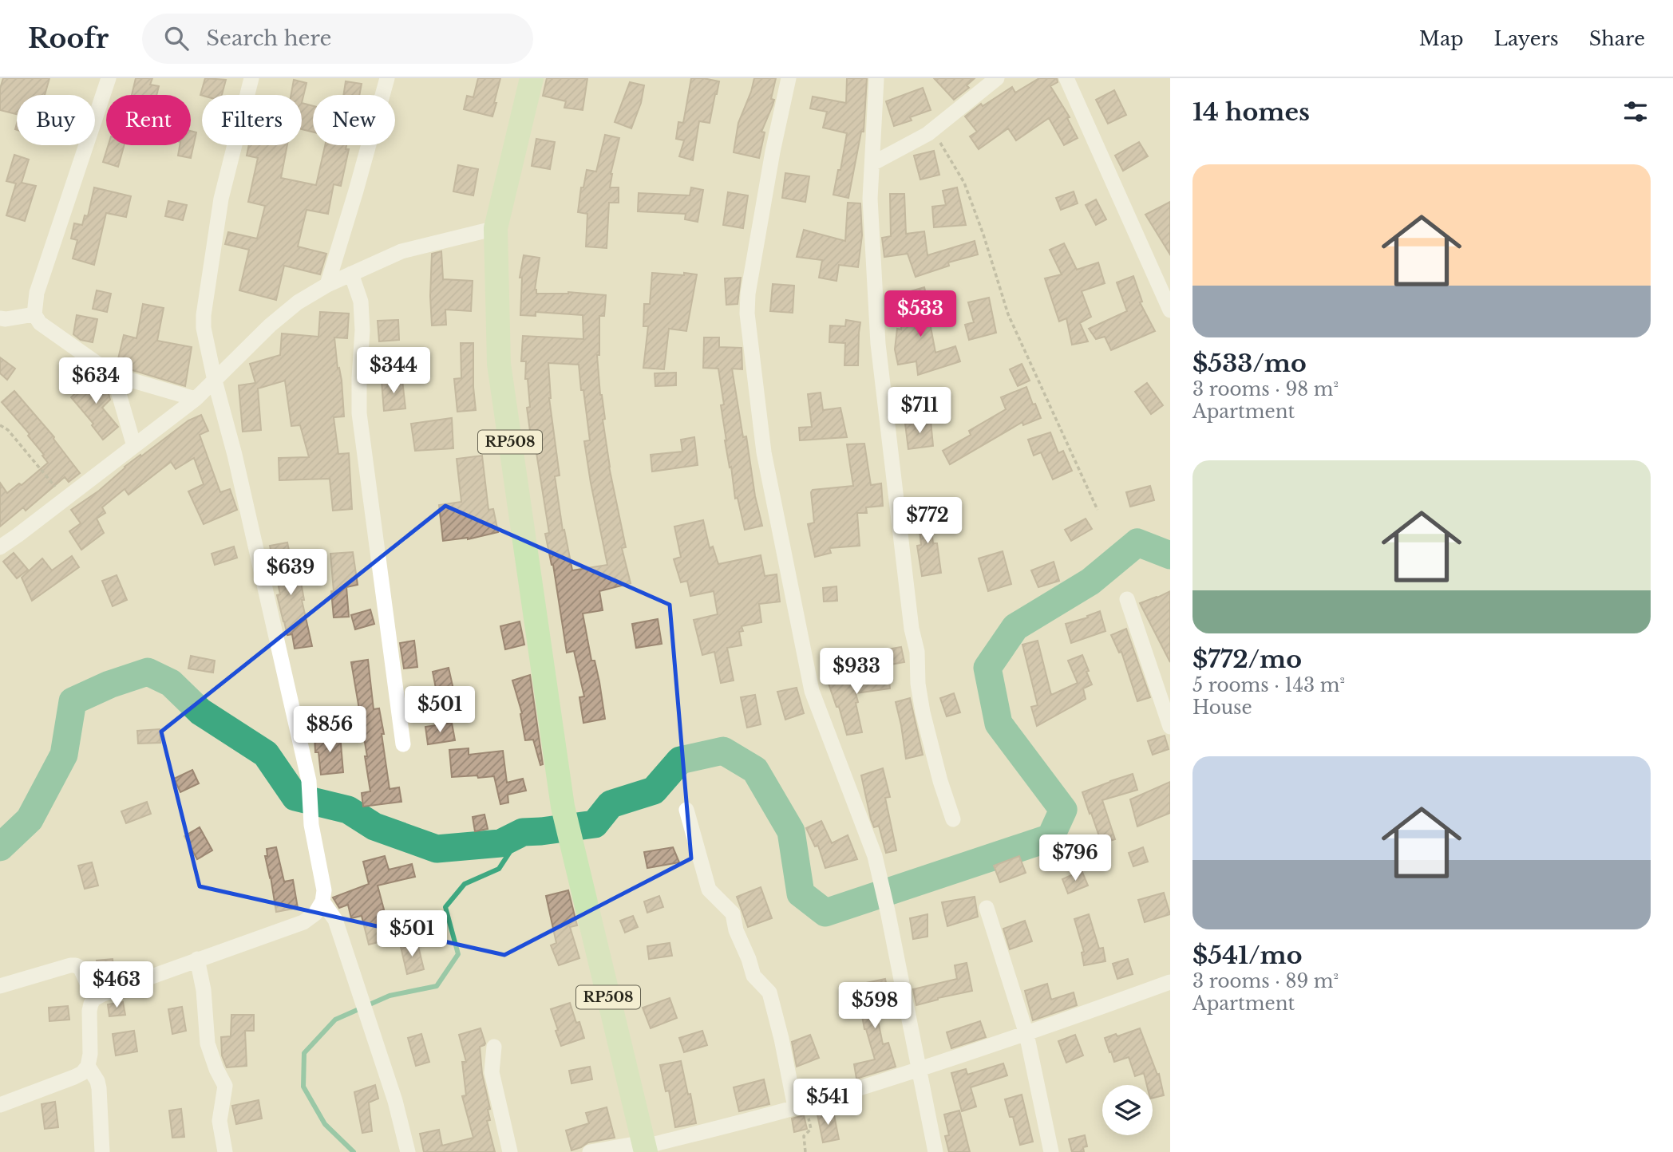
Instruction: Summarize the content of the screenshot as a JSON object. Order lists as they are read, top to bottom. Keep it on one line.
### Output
{"streets":{"main road":["RP508"]},"page":{"header":"Roofr","search":"Search here","nav":["Map","Layers","Share"],"heading":"14 homes","chip":["Buy","Rent","Filters","New"],"list":[{"name":"$533/mo","note":"3 rooms · 98 m² · Apartment"},{"name":"$772/mo","note":"5 rooms · 143 m² · House"},{"name":"$541/mo","note":"3 rooms · 89 m² · Apartment"}],"price":["$533","$344","$634","$711","$772","$639","$933","$501","$856","$796","$501","$463","$598","$541"]}}
